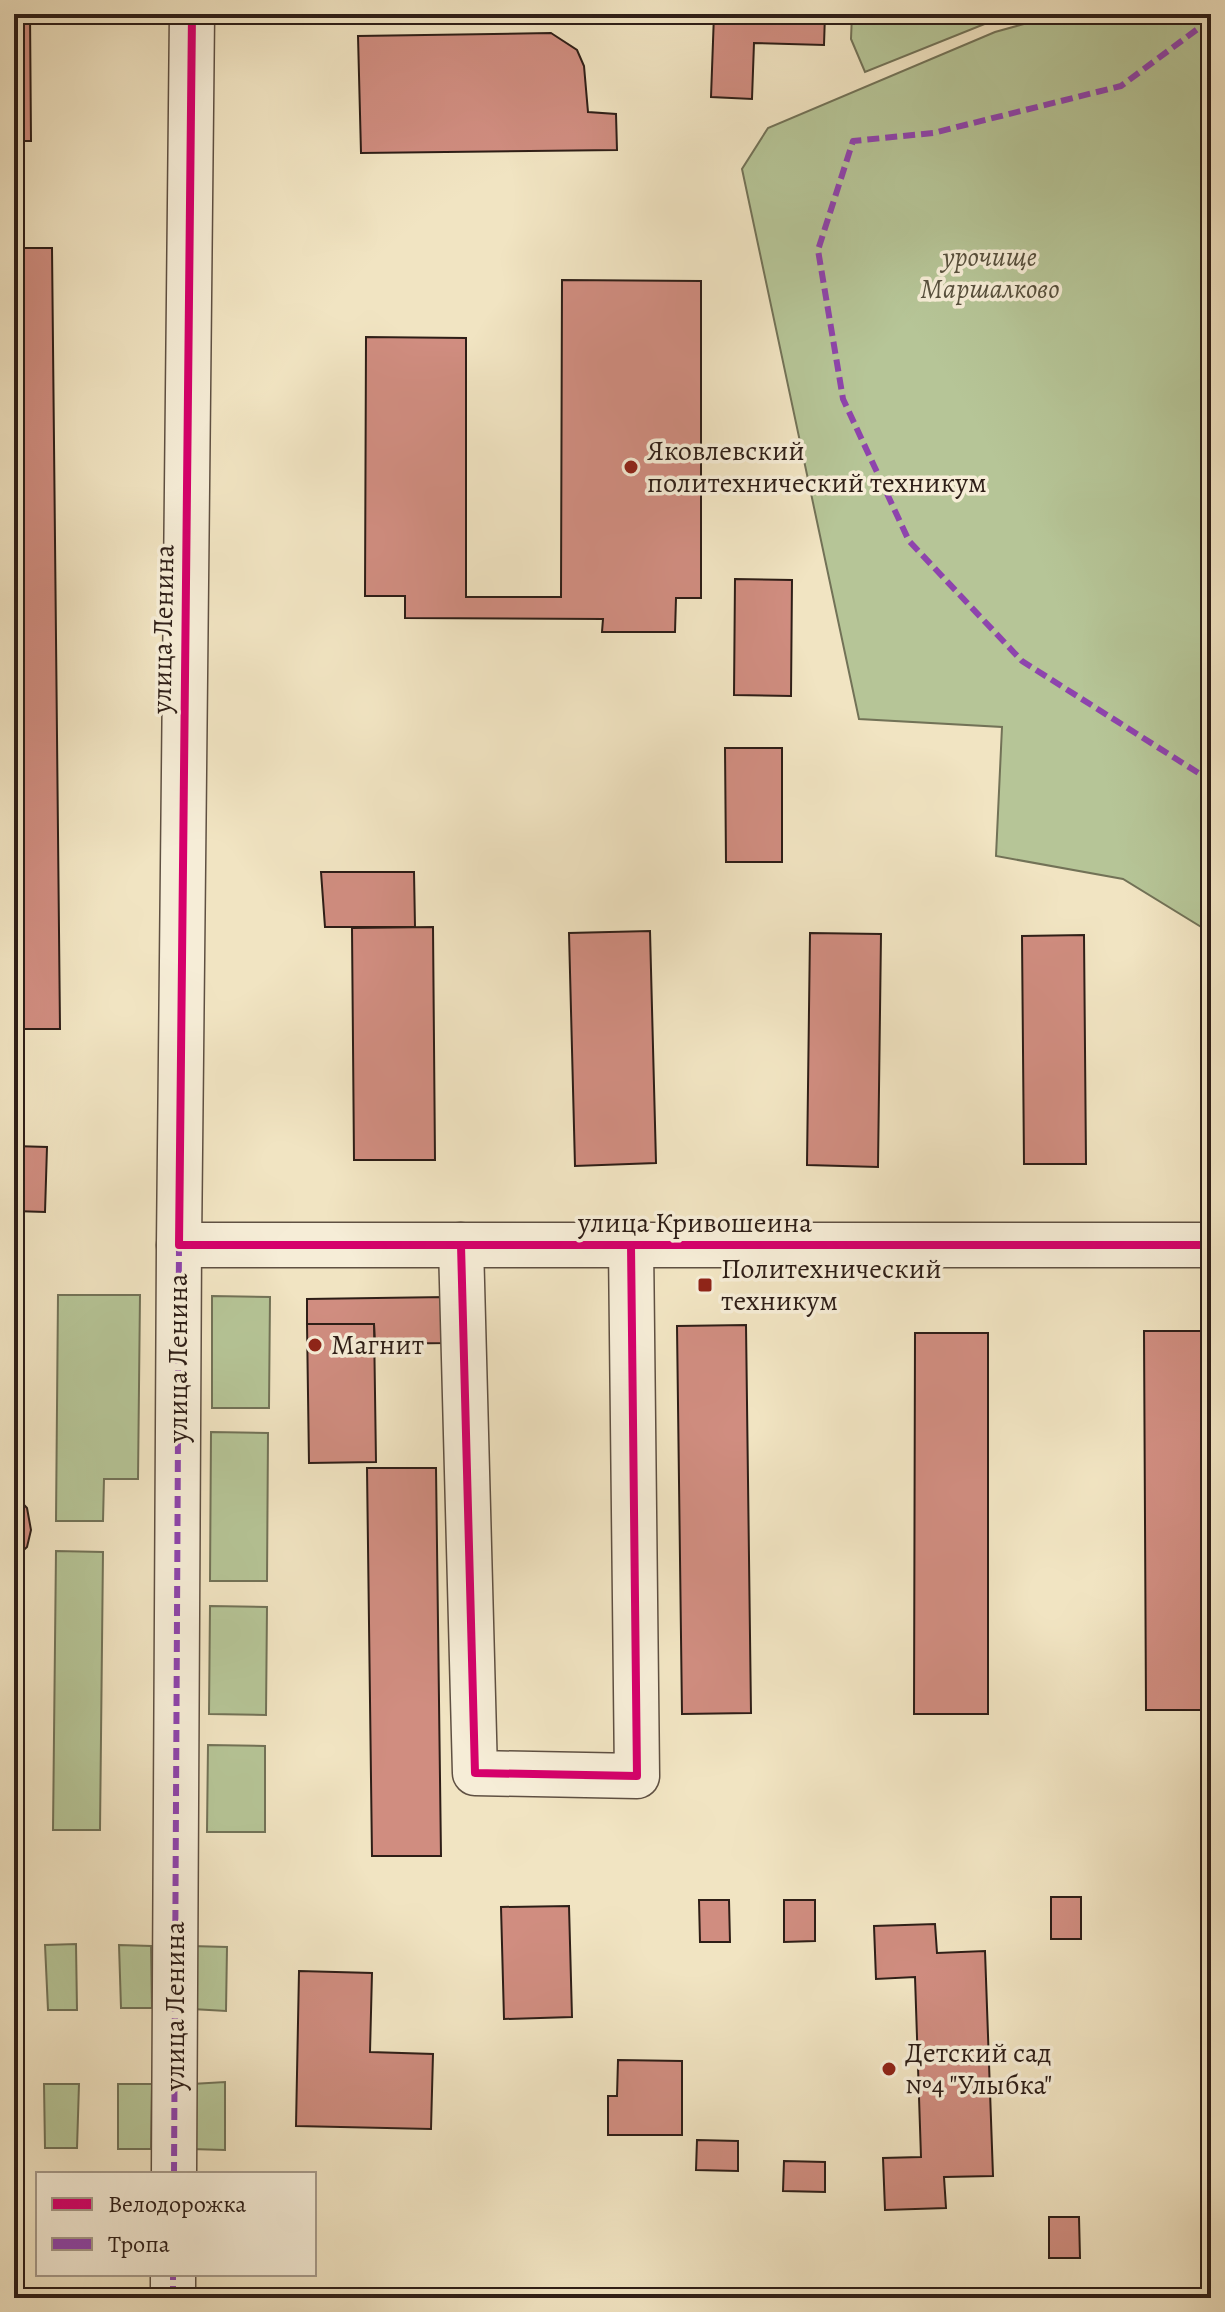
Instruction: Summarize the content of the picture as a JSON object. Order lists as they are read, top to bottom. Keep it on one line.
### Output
{"streets":{"street":["улица Ленина","улица Кривошеина"]},"crossings":[["улица Ленина","улица Кривошеина"]],"parks":["урочище Маршалково"],"places":{"other":["Яковлевский политехнический техникум","Магнит","Детский сад №4 \"Улыбка\""],"transit":["Политехнический техникум"]},"legend":["Велодорожка","Тропа"]}
